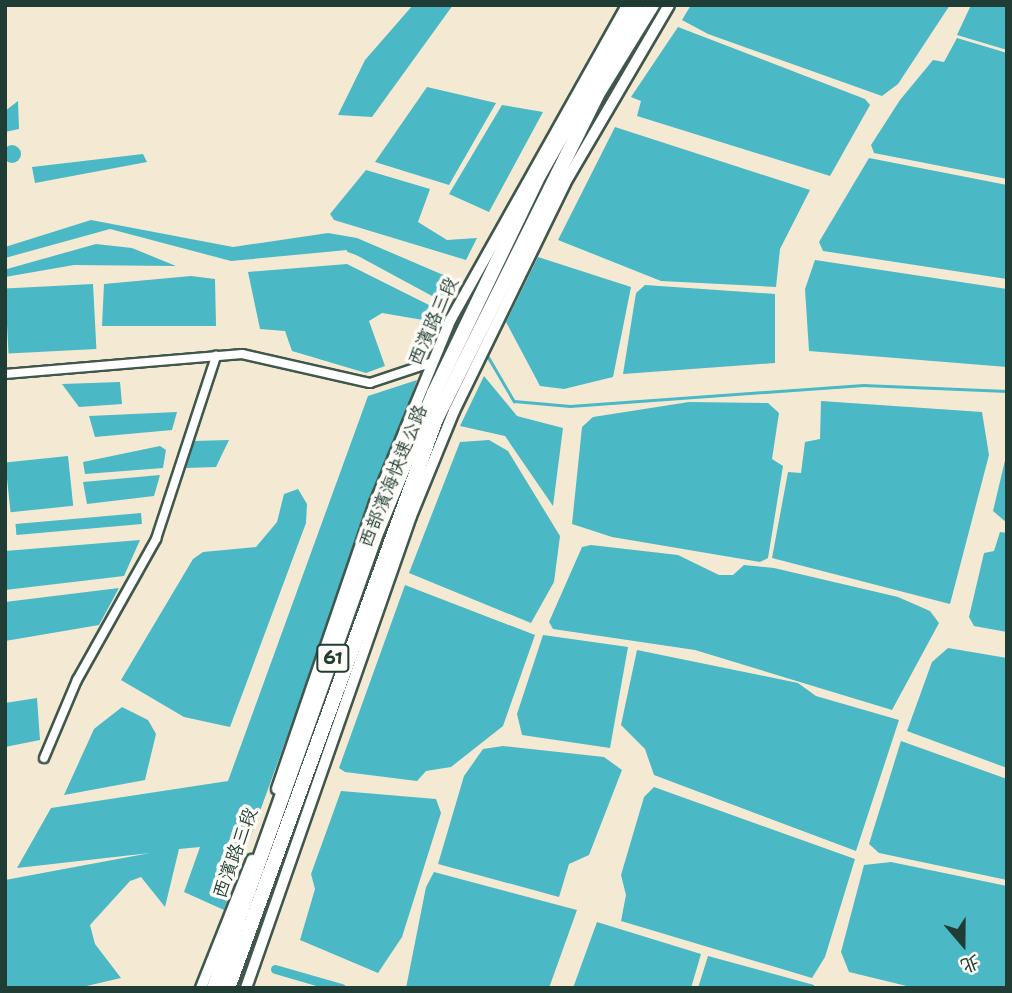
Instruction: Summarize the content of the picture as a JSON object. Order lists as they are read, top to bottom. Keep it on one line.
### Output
{"streets":{"highway":["西部濱海快速公路","61"],"street":["西濱路三段"]},"north":"bottom"}
